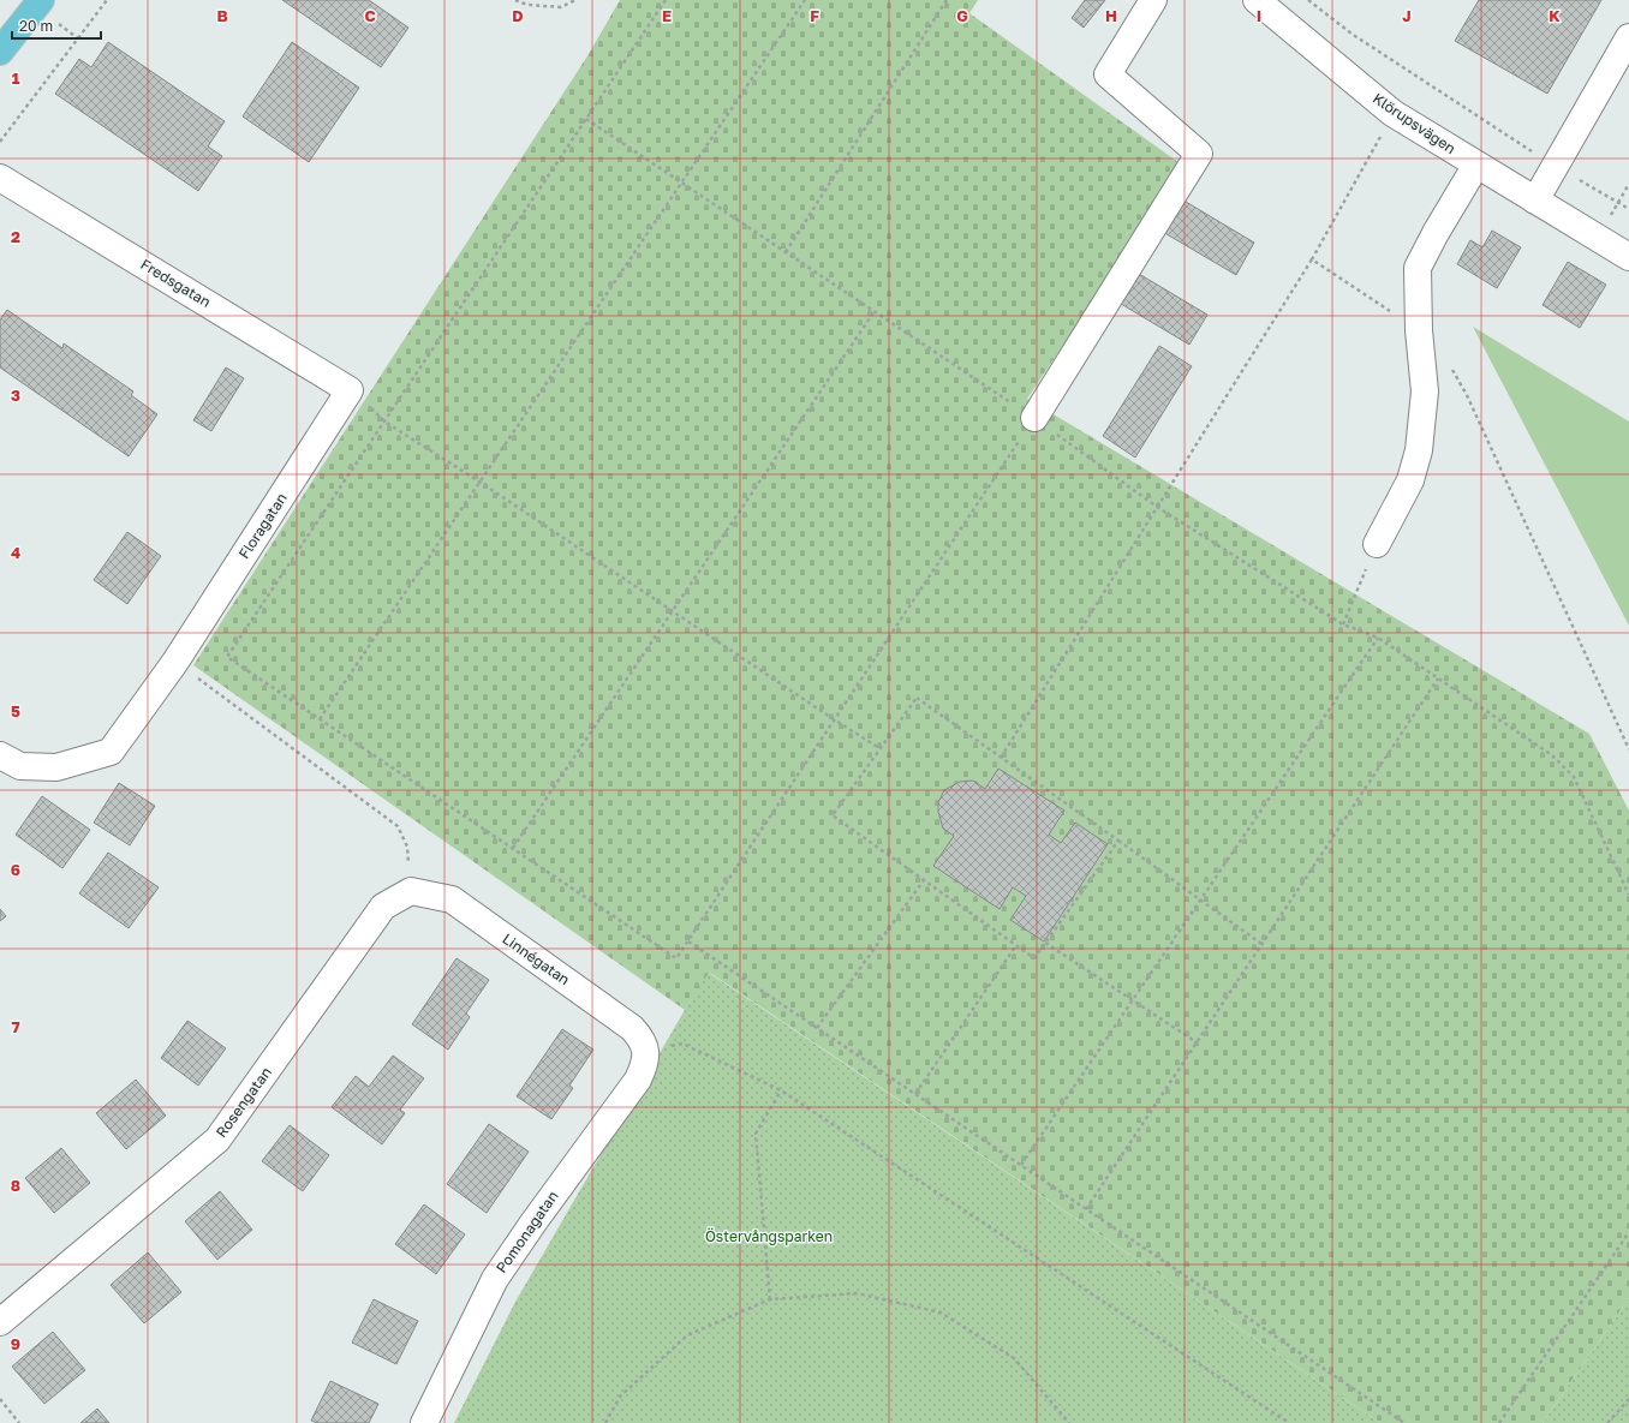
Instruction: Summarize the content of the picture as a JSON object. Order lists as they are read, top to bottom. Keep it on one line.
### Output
{"streets":{"street":["Klörupsvägen","Fredsgatan","Floragatan","Linnégatan","Rosengatan","Pomonagatan"]},"crossings":[["Fredsgatan","Floragatan"],["Linnégatan","Rosengatan"],["Linnégatan","Pomonagatan"]],"parks":["Östervångsparken"],"scale_bar":"20 m","grid":{"columns":["B","C","D","E","F","G","H","I","J","K"],"rows":["1","2","3","4","5","6","7","8","9"]}}
